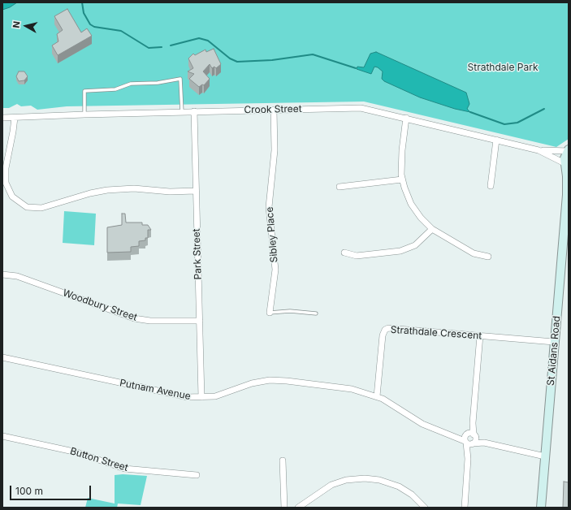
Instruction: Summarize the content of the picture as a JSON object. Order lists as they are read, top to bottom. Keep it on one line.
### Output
{"streets":{"street":["Crook Street","Sibley Place","Park Street","Woodbury Street","Strathdale Crescent","St Aidans Road","Putnam Avenue","Button Street"]},"crossings":[["Crook Street","Sibley Place"],["Crook Street","Park Street"],["Crook Street","St Aidans Road"],["Park Street","Woodbury Street"],["Park Street","Putnam Avenue"],["Strathdale Crescent","St Aidans Road"],["Strathdale Crescent","Putnam Avenue"]],"parks":["Strathdale Park"],"scale_bar":"100 m","north":"left"}
